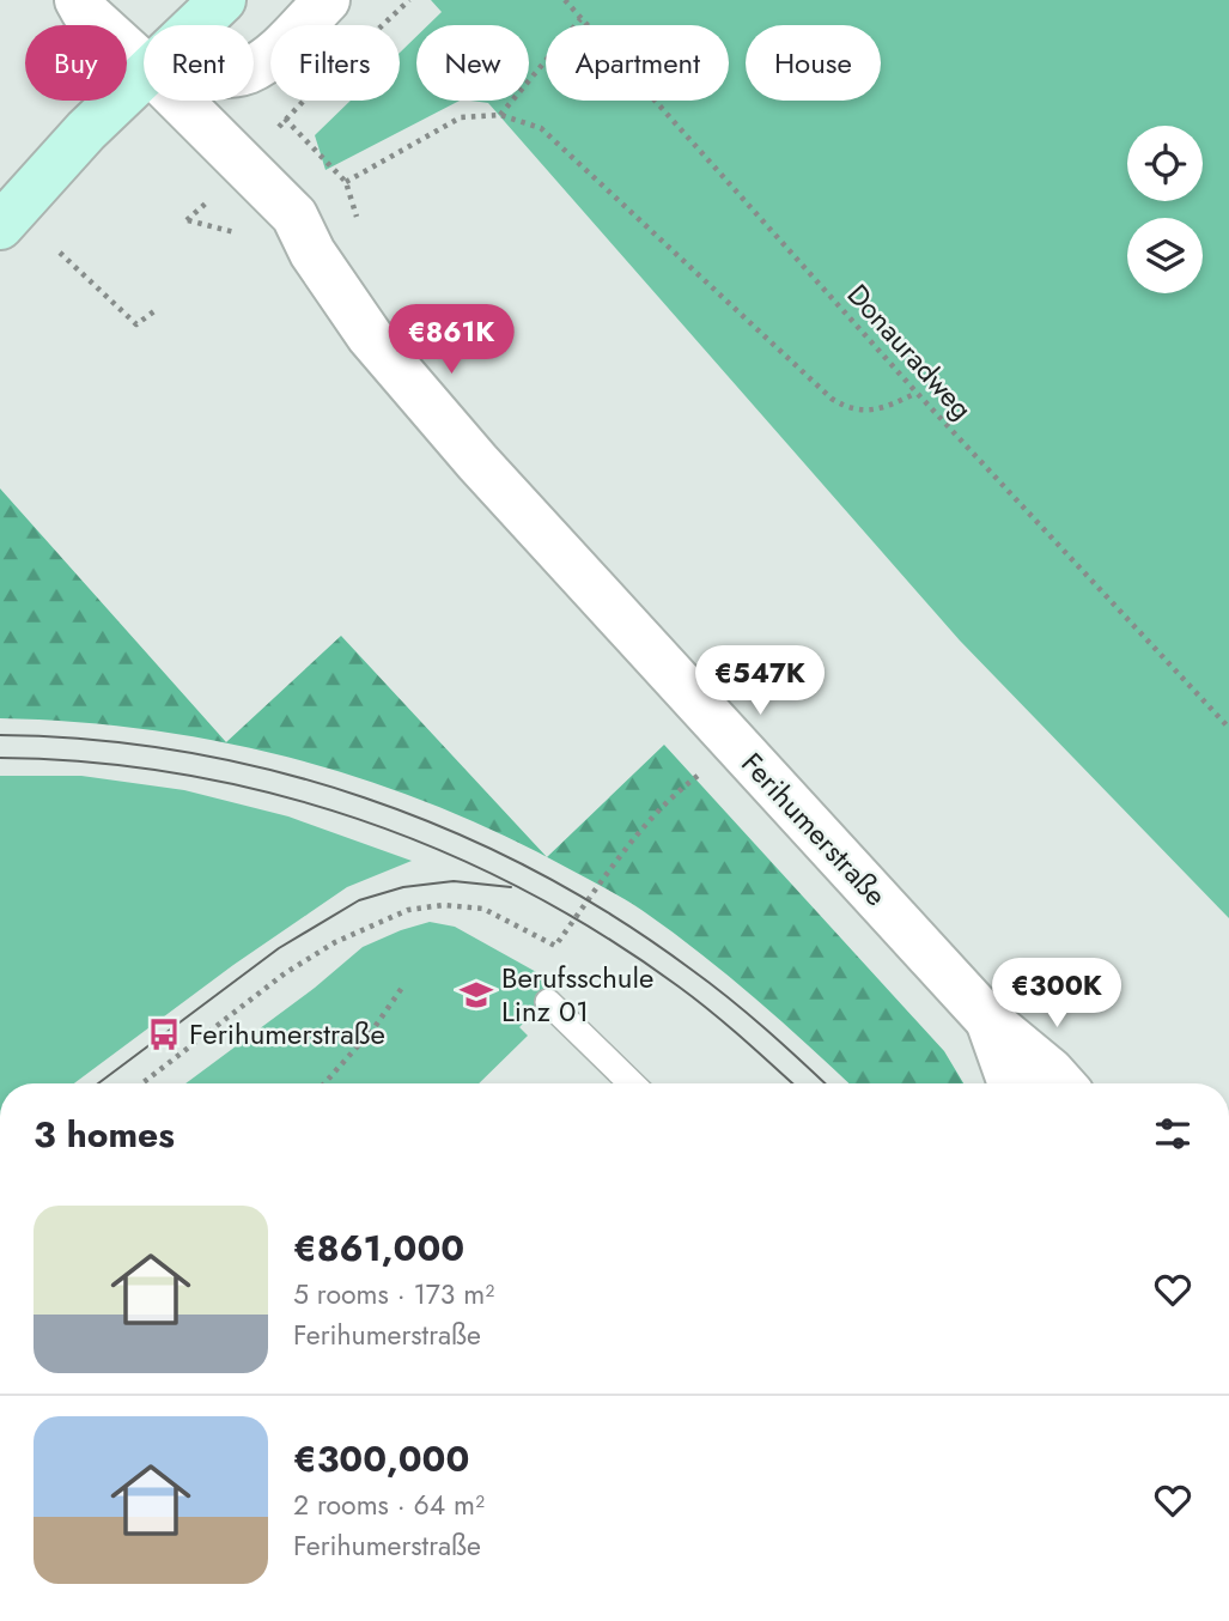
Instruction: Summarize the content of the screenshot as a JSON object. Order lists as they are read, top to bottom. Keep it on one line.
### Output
{"streets":{"street":["Ferihumerstraße"],"path":["Donauradweg"]},"places":{"school or university":["Berufsschule Linz 01"],"bus stop":["Ferihumerstraße"]},"page":{"chip":["Buy","Rent","Filters","New","Apartment","House"],"price":["€861K","€547K","€300K"],"heading":"3 homes","list":[{"name":"€861,000","note":"5 rooms · 173 m² · Ferihumerstraße"},{"name":"€300,000","note":"2 rooms · 64 m² · Ferihumerstraße"}]}}
